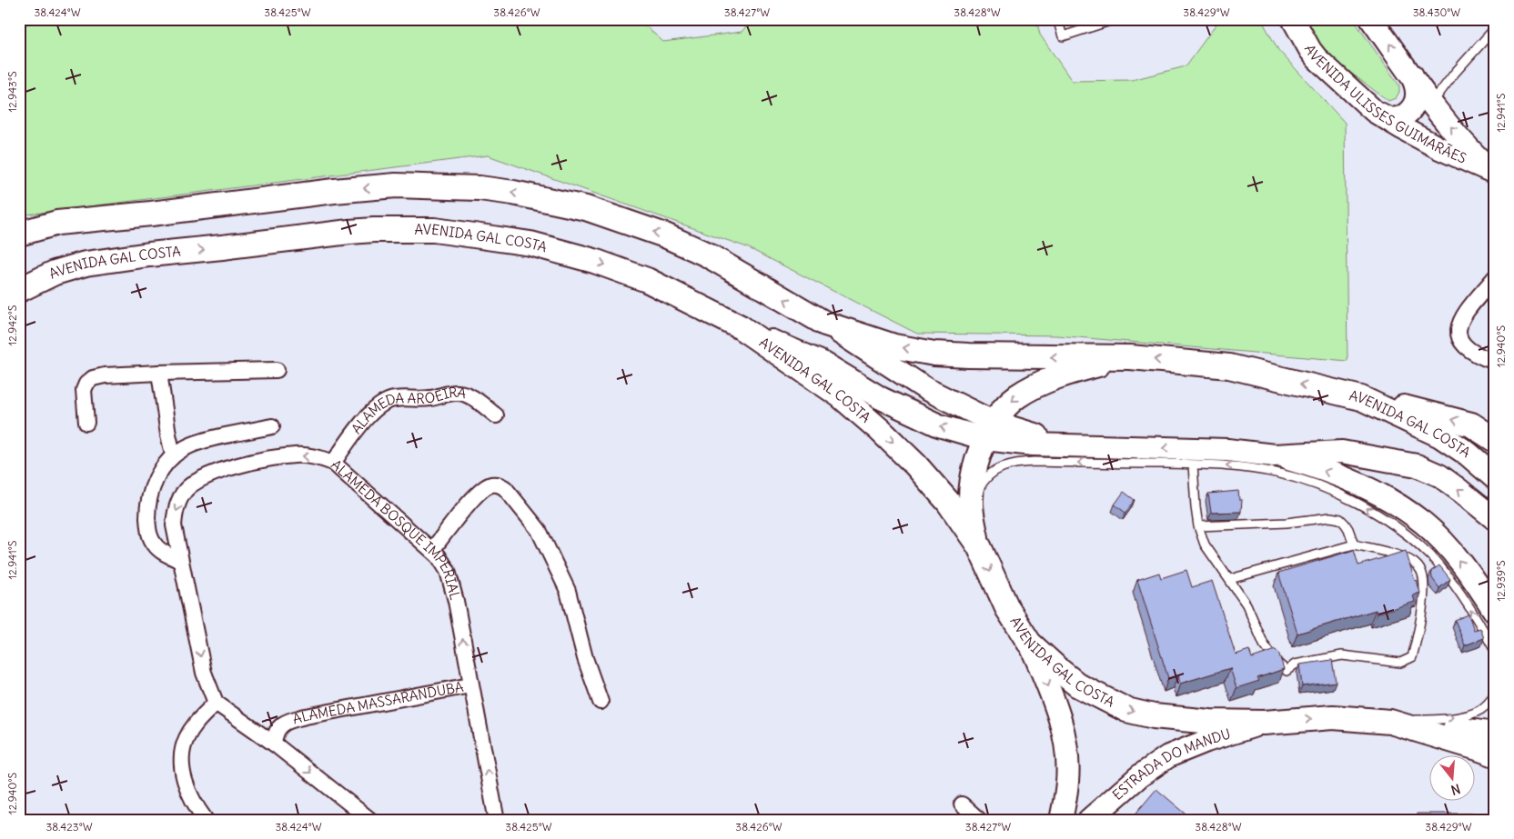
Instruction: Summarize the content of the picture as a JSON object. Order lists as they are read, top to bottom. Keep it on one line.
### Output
{"streets":{"main road":["AVENIDA ULISSES GUIMARÃES","AVENIDA GAL COSTA","ESTRADA DO MANDU"],"street":["ALAMEDA AROEIRA","ALAMEDA BOSQUE IMPERIAL","ALAMEDA MASSARANDUBA"]},"crossings":[["AVENIDA GAL COSTA","ESTRADA DO MANDU"],["ALAMEDA AROEIRA","ALAMEDA BOSQUE IMPERIAL"],["ALAMEDA BOSQUE IMPERIAL","ALAMEDA MASSARANDUBA"]],"north":"bottom","coordinates":["38.424°W","38.425°W","38.426°W","38.427°W","38.428°W","38.429°W","38.430°W","12.943°S","12.941°S","12.942°S","12.940°S","12.939°S","38.423°W"]}
